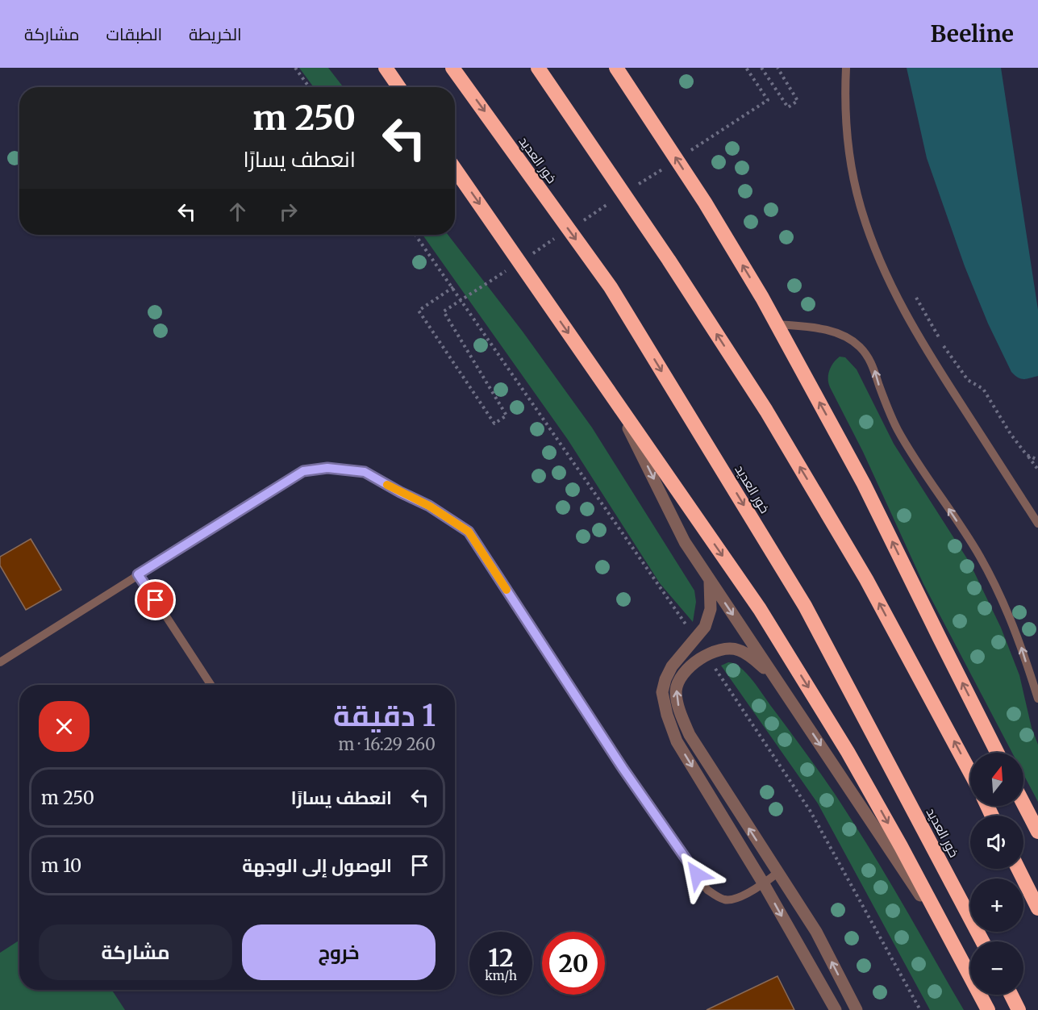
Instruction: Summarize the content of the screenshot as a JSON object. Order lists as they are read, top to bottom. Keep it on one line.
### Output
{"streets":{"highway":["خور العديد"]},"north":"top","page":{"header":"Beeline","nav":["الخريطة","الطبقات","مشاركة"],"turn":["250 m","انعطف يسارًا"],"heading":["1 دقيقة","260 m · 16:29"],"map_buttons":["+","−"],"list":[{"name":"انعطف يسارًا","value":"250 m"},{"name":"الوصول إلى الوجهة","value":"10 m"}],"buttons":["خروج","مشاركة"],"speed":"12 km/h","limit":"20"}}
